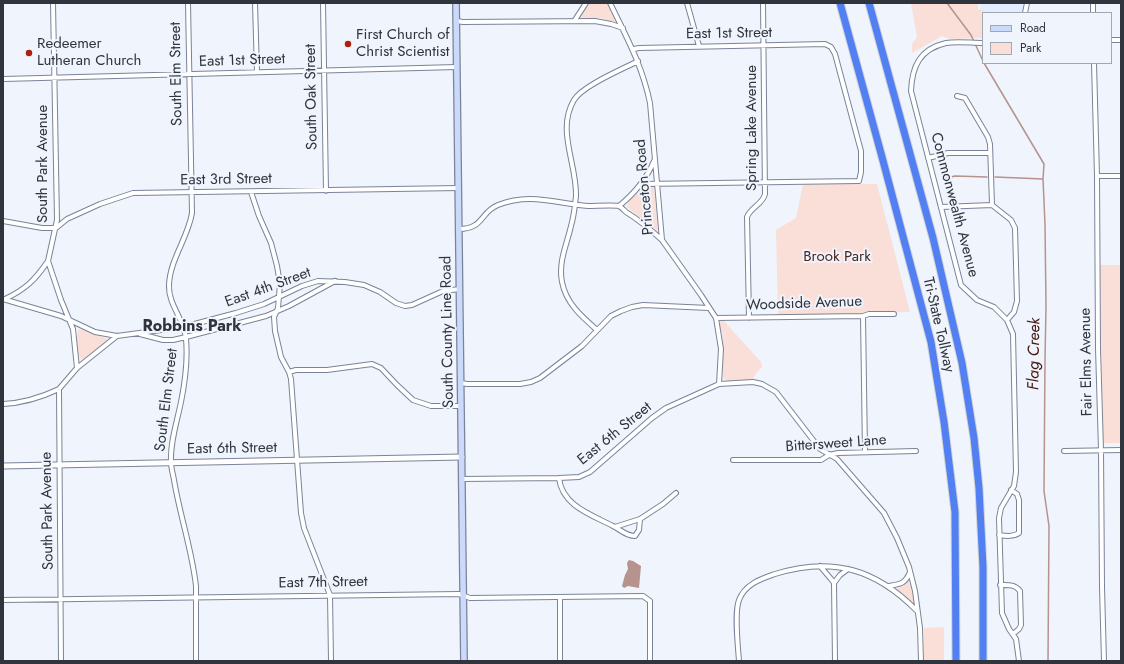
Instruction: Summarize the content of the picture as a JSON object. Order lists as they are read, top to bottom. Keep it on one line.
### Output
{"streets":{"highway":["Tri-State Tollway"],"main road":["South County Line Road"],"street":["East 1st Street","South Elm Street","South Oak Street","Spring Lake Avenue","South Park Avenue","East 3rd Street","Princeton Road","Commonwealth Avenue","East 4th Street","Woodside Avenue","Fair Elms Avenue","East 6th Street","Bittersweet Lane","East 7th Street"]},"crossings":[["East 1st Street","South Elm Street"],["East 1st Street","South Oak Street"],["East 1st Street","Spring Lake Avenue"],["East 1st Street","South Park Avenue"],["East 1st Street","Princeton Road"],["East 1st Street","South County Line Road"],["South Elm Street","East 3rd Street"],["South Elm Street","East 4th Street"],["South Elm Street","East 6th Street"],["South Elm Street","East 7th Street"],["South Oak Street","East 3rd Street"],["Spring Lake Avenue","Woodside Avenue"],["South Park Avenue","East 3rd Street"],["South Park Avenue","East 4th Street"],["South Park Avenue","East 6th Street"],["South Park Avenue","East 7th Street"],["East 3rd Street","South County Line Road"],["Princeton Road","Woodside Avenue"],["Princeton Road","East 6th Street"],["East 4th Street","South County Line Road"],["South County Line Road","East 6th Street"],["South County Line Road","East 7th Street"],["East 6th Street","Bittersweet Lane"]],"districts":["Robbins Park"],"water":["Flag Creek"],"parks":["Brook Park"],"places":["First Church of Christ Scientist","Redeemer Lutheran Church"],"legend":["Road","Park"]}
